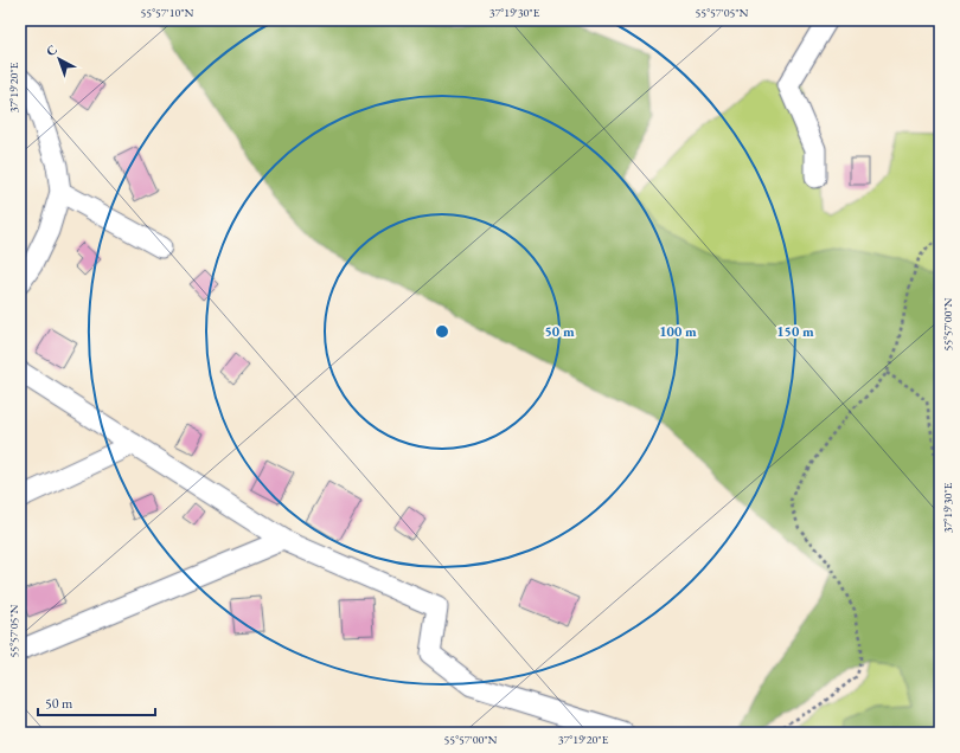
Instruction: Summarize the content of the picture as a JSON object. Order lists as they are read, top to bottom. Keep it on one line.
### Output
{"scale_bar":"50 m","north":"top left","coordinates":["55°57'10\"N","37°19'30\"E","55°57'05\"N","37°19'20\"E","55°57'00\"N"],"rings":["50 m","100 m","150 m"]}
